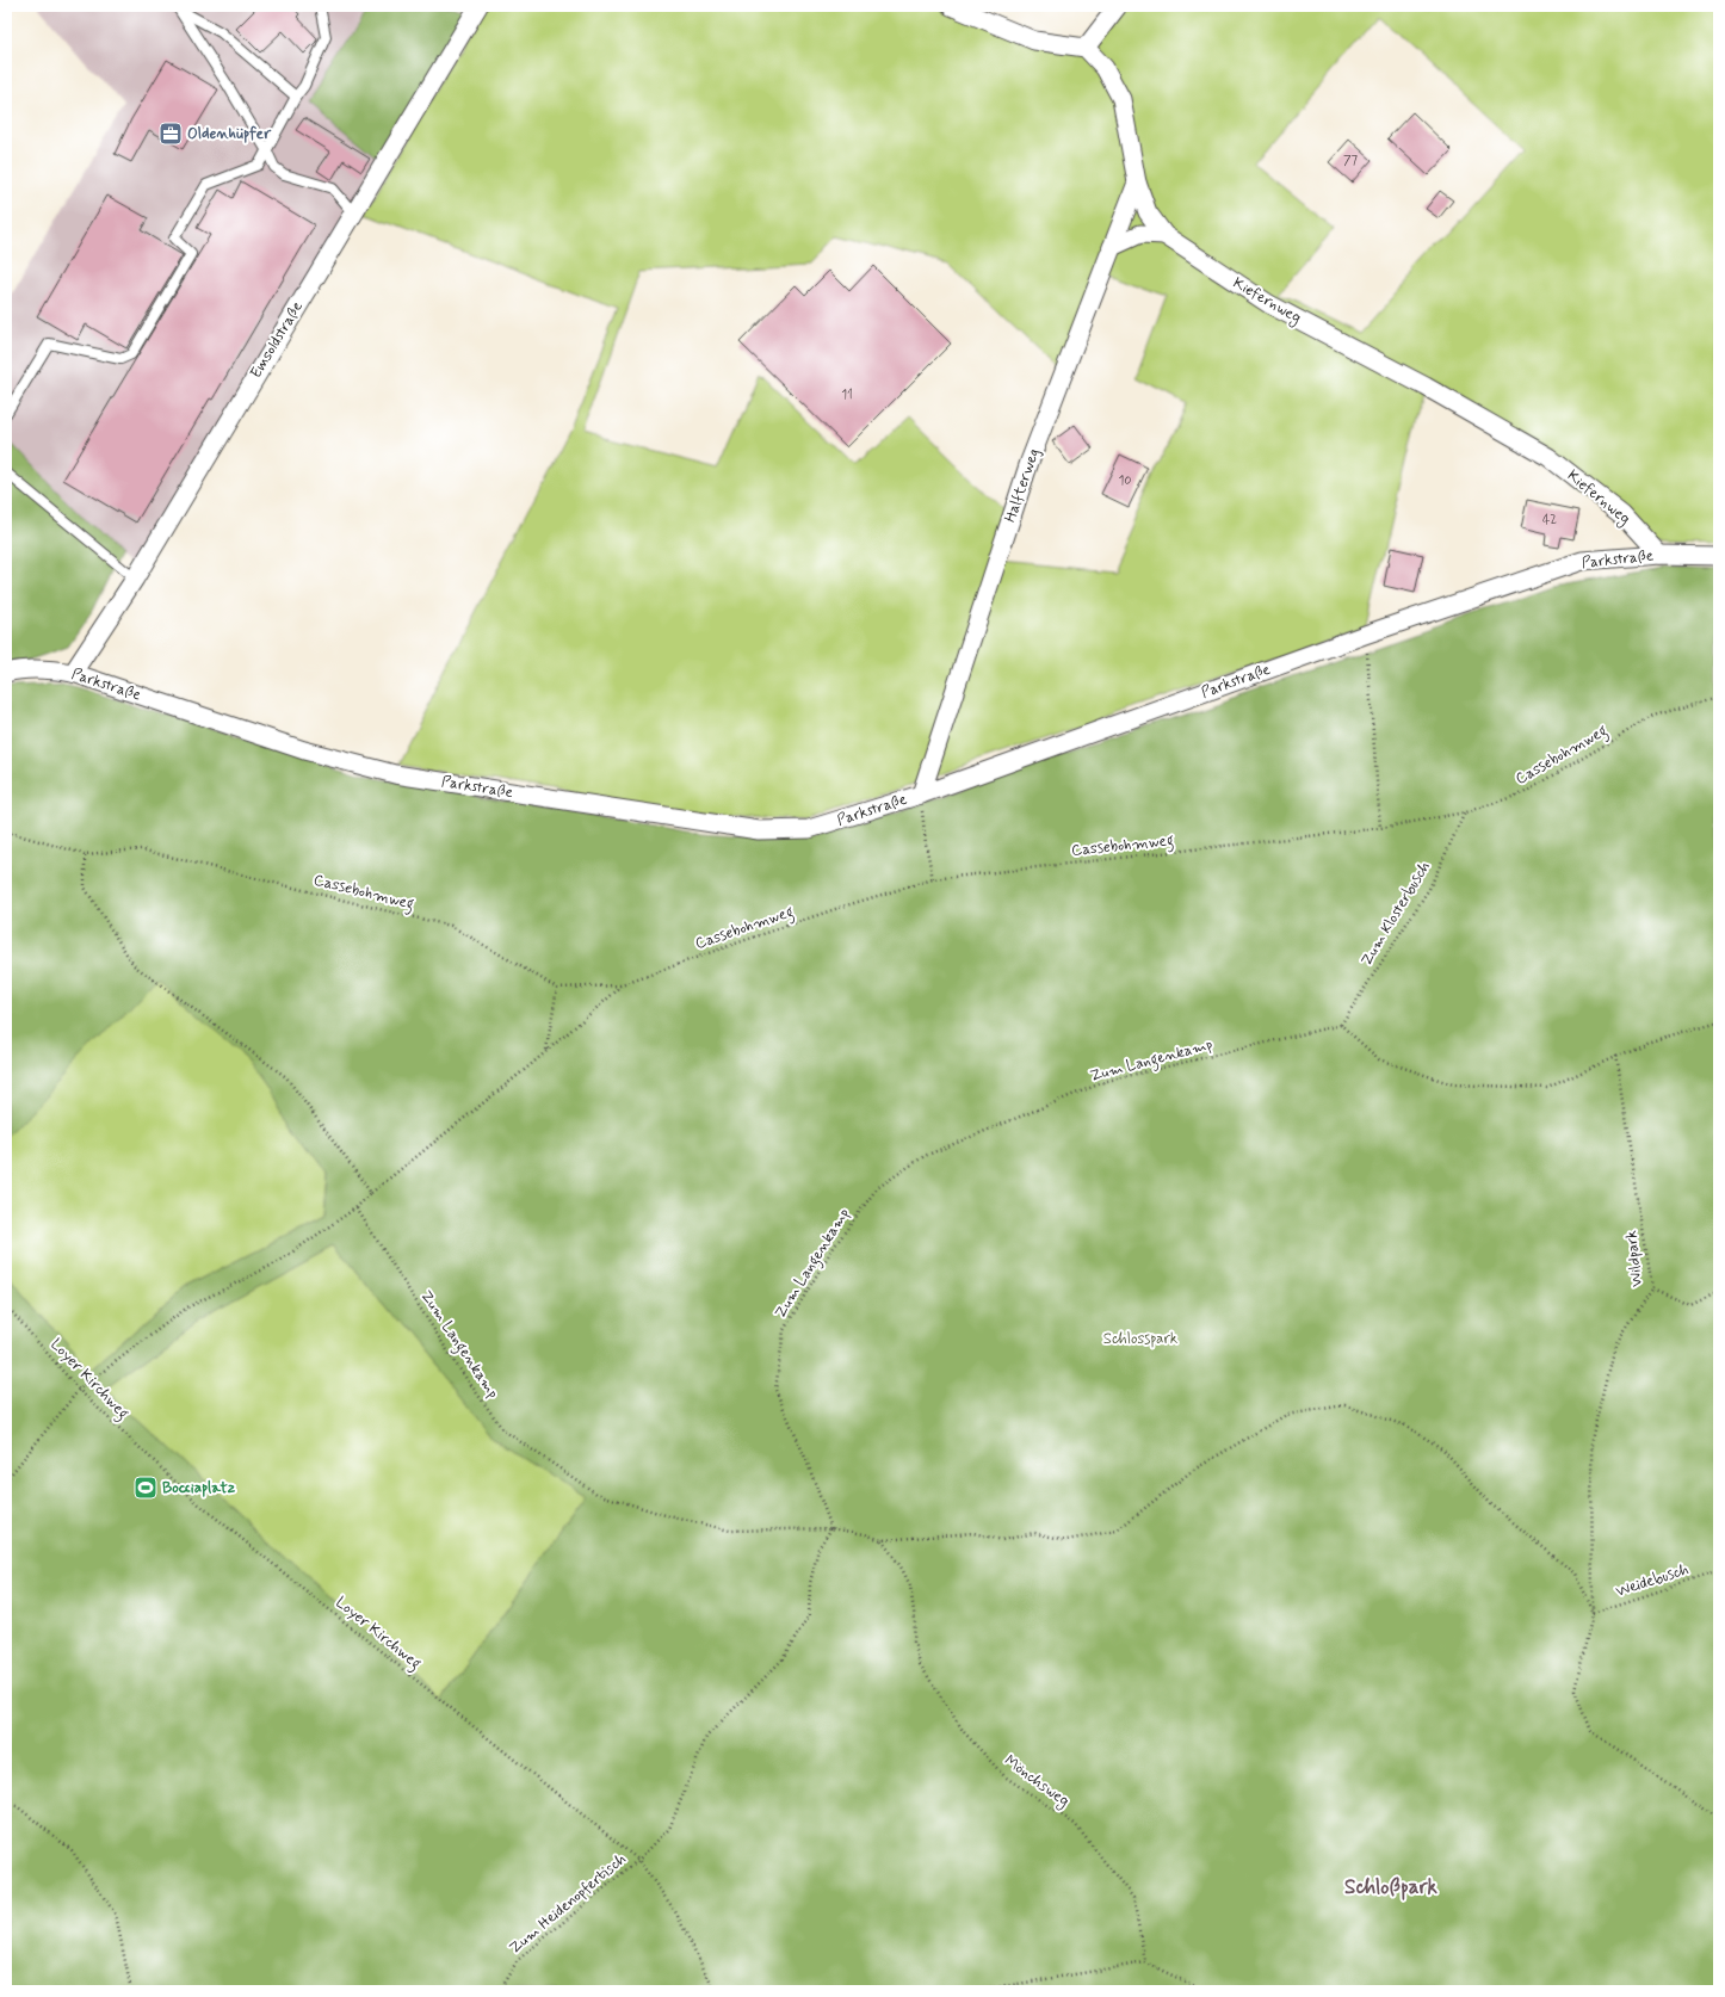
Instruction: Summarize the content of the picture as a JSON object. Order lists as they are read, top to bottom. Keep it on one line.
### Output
{"streets":{"street":["Kiefernweg","Emsoldstraße","Halfterweg","Parkstraße"],"path":["Cassebohmweg","Zum Klosterbusch","Zum Langenkamp","Wildpark","Loyer Kirchweg","Weidebusch","Mönchsweg","Zum Heidenopfertisch"]},"crossings":[["Kiefernweg","Halfterweg"],["Kiefernweg","Parkstraße"],["Emsoldstraße","Parkstraße"],["Halfterweg","Parkstraße"],["Cassebohmweg","Zum Klosterbusch"],["Zum Klosterbusch","Zum Langenkamp"],["Zum Langenkamp","Zum Heidenopfertisch"],["Wildpark","Weidebusch"],["Loyer Kirchweg","Zum Heidenopfertisch"]],"districts":["Schloßpark"],"parks":["Schlosspark"],"places":{"office":["Oldenhüpfer"],"sports":["Bocciaplatz"]},"house_numbers":["77","11","10","42"]}
